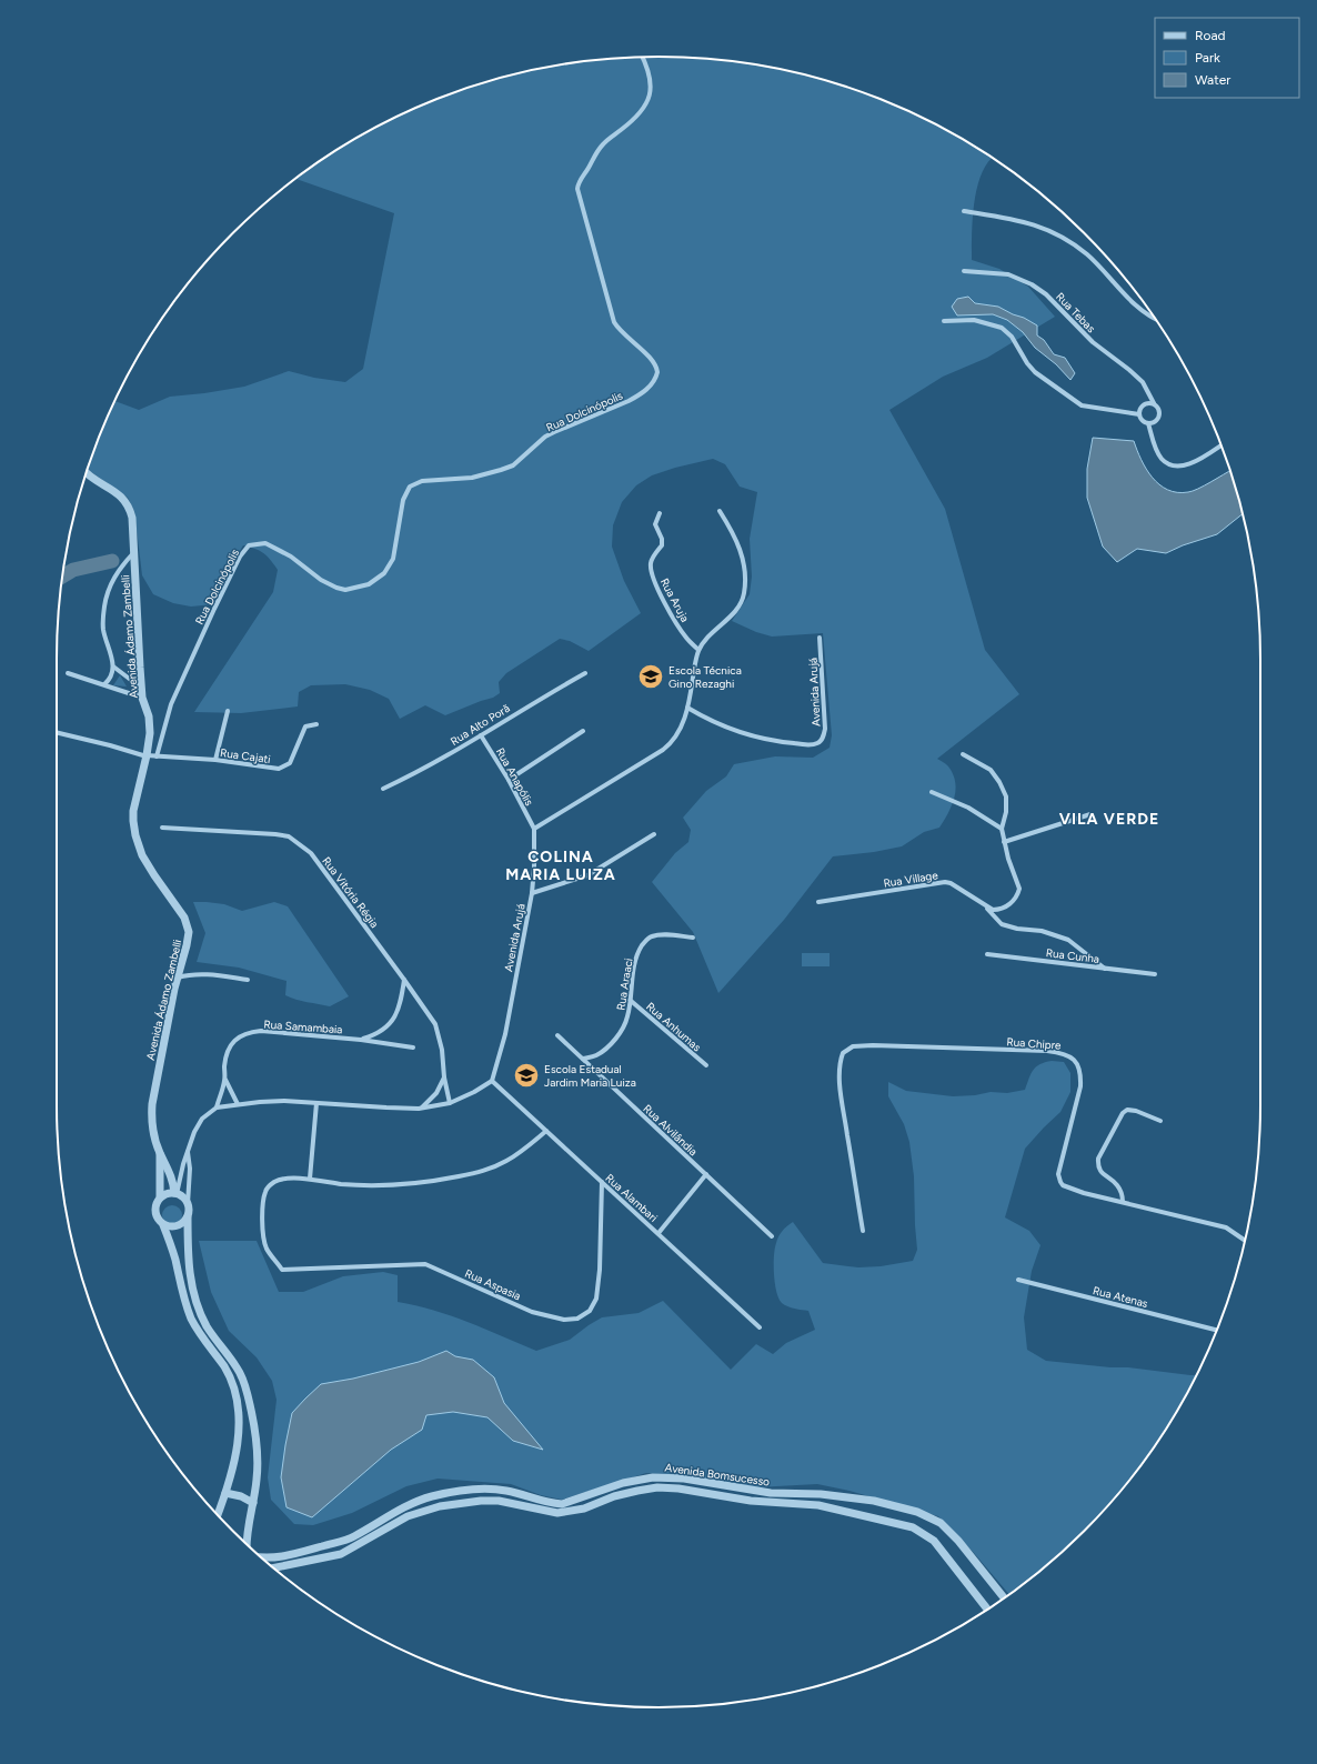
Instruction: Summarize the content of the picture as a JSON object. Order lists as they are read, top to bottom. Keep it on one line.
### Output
{"streets":{"street":["Rua Tebas","Rua Dolcinópolis","Rua Aruja","Avenida Ádamo Zambelli","Avenida Arujá","Rua Alto Porã","Rua Cajati","Rua Anapólis","Rua Village","Rua Vitória Régia","Rua Cunha","Rua Araaci","Rua Samambaia","Rua Anhumas","Rua Chipre","Rua Alvilândia","Rua Alambari","Rua Aspasia","Rua Atenas","Avenida Bomsucesso"]},"crossings":[["Rua Dolcinópolis","Rua Cajati"],["Avenida Ádamo Zambelli","Rua Cajati"],["Avenida Arujá","Rua Anapólis"],["Avenida Arujá","Rua Alambari"],["Rua Alto Porã","Rua Anapólis"],["Rua Village","Rua Cunha"],["Rua Vitória Régia","Rua Samambaia"],["Rua Araaci","Rua Anhumas"],["Rua Araaci","Rua Alvilândia"],["Rua Alambari","Rua Aspasia"]],"districts":["VILA VERDE","COLINA MARIA LUIZA"],"places":{"school or university":["Escola Técnica Gino Rezaghi","Escola Estadual Jardim Maria Luiza"]},"legend":["Road","Park","Water"]}
